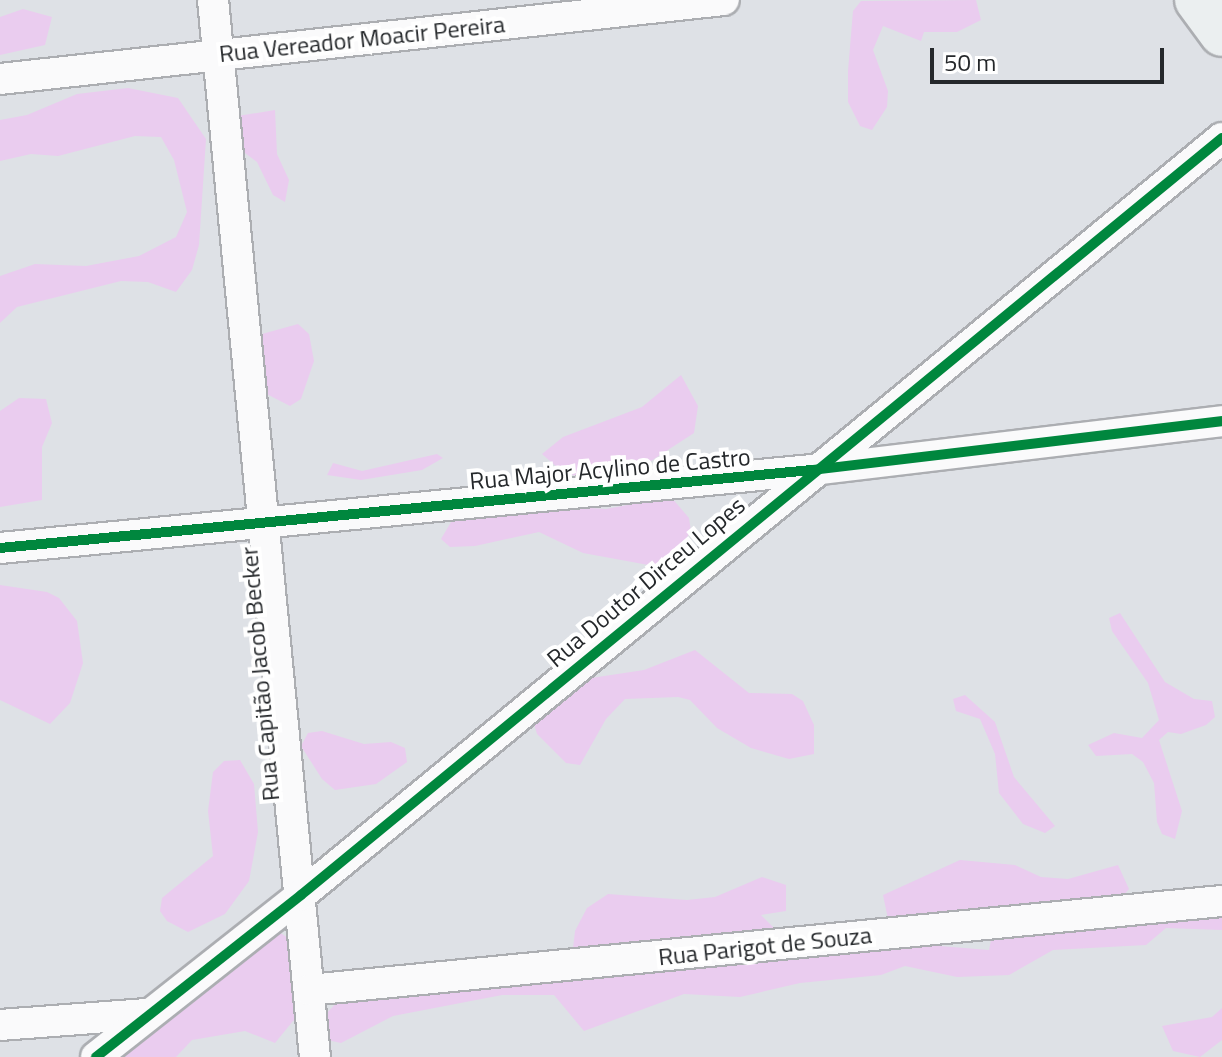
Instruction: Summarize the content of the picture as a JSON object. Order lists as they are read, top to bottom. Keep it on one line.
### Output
{"streets":{"street":["Rua Vereador Moacir Pereira","Rua Major Acylino de Castro","Rua Doutor Dirceu Lopes","Rua Capitão Jacob Becker","Rua Parigot de Souza"]},"crossings":[["Rua Vereador Moacir Pereira","Rua Capitão Jacob Becker"],["Rua Major Acylino de Castro","Rua Doutor Dirceu Lopes"],["Rua Major Acylino de Castro","Rua Capitão Jacob Becker"],["Rua Doutor Dirceu Lopes","Rua Capitão Jacob Becker"],["Rua Capitão Jacob Becker","Rua Parigot de Souza"]],"scale_bar":"50 m"}
